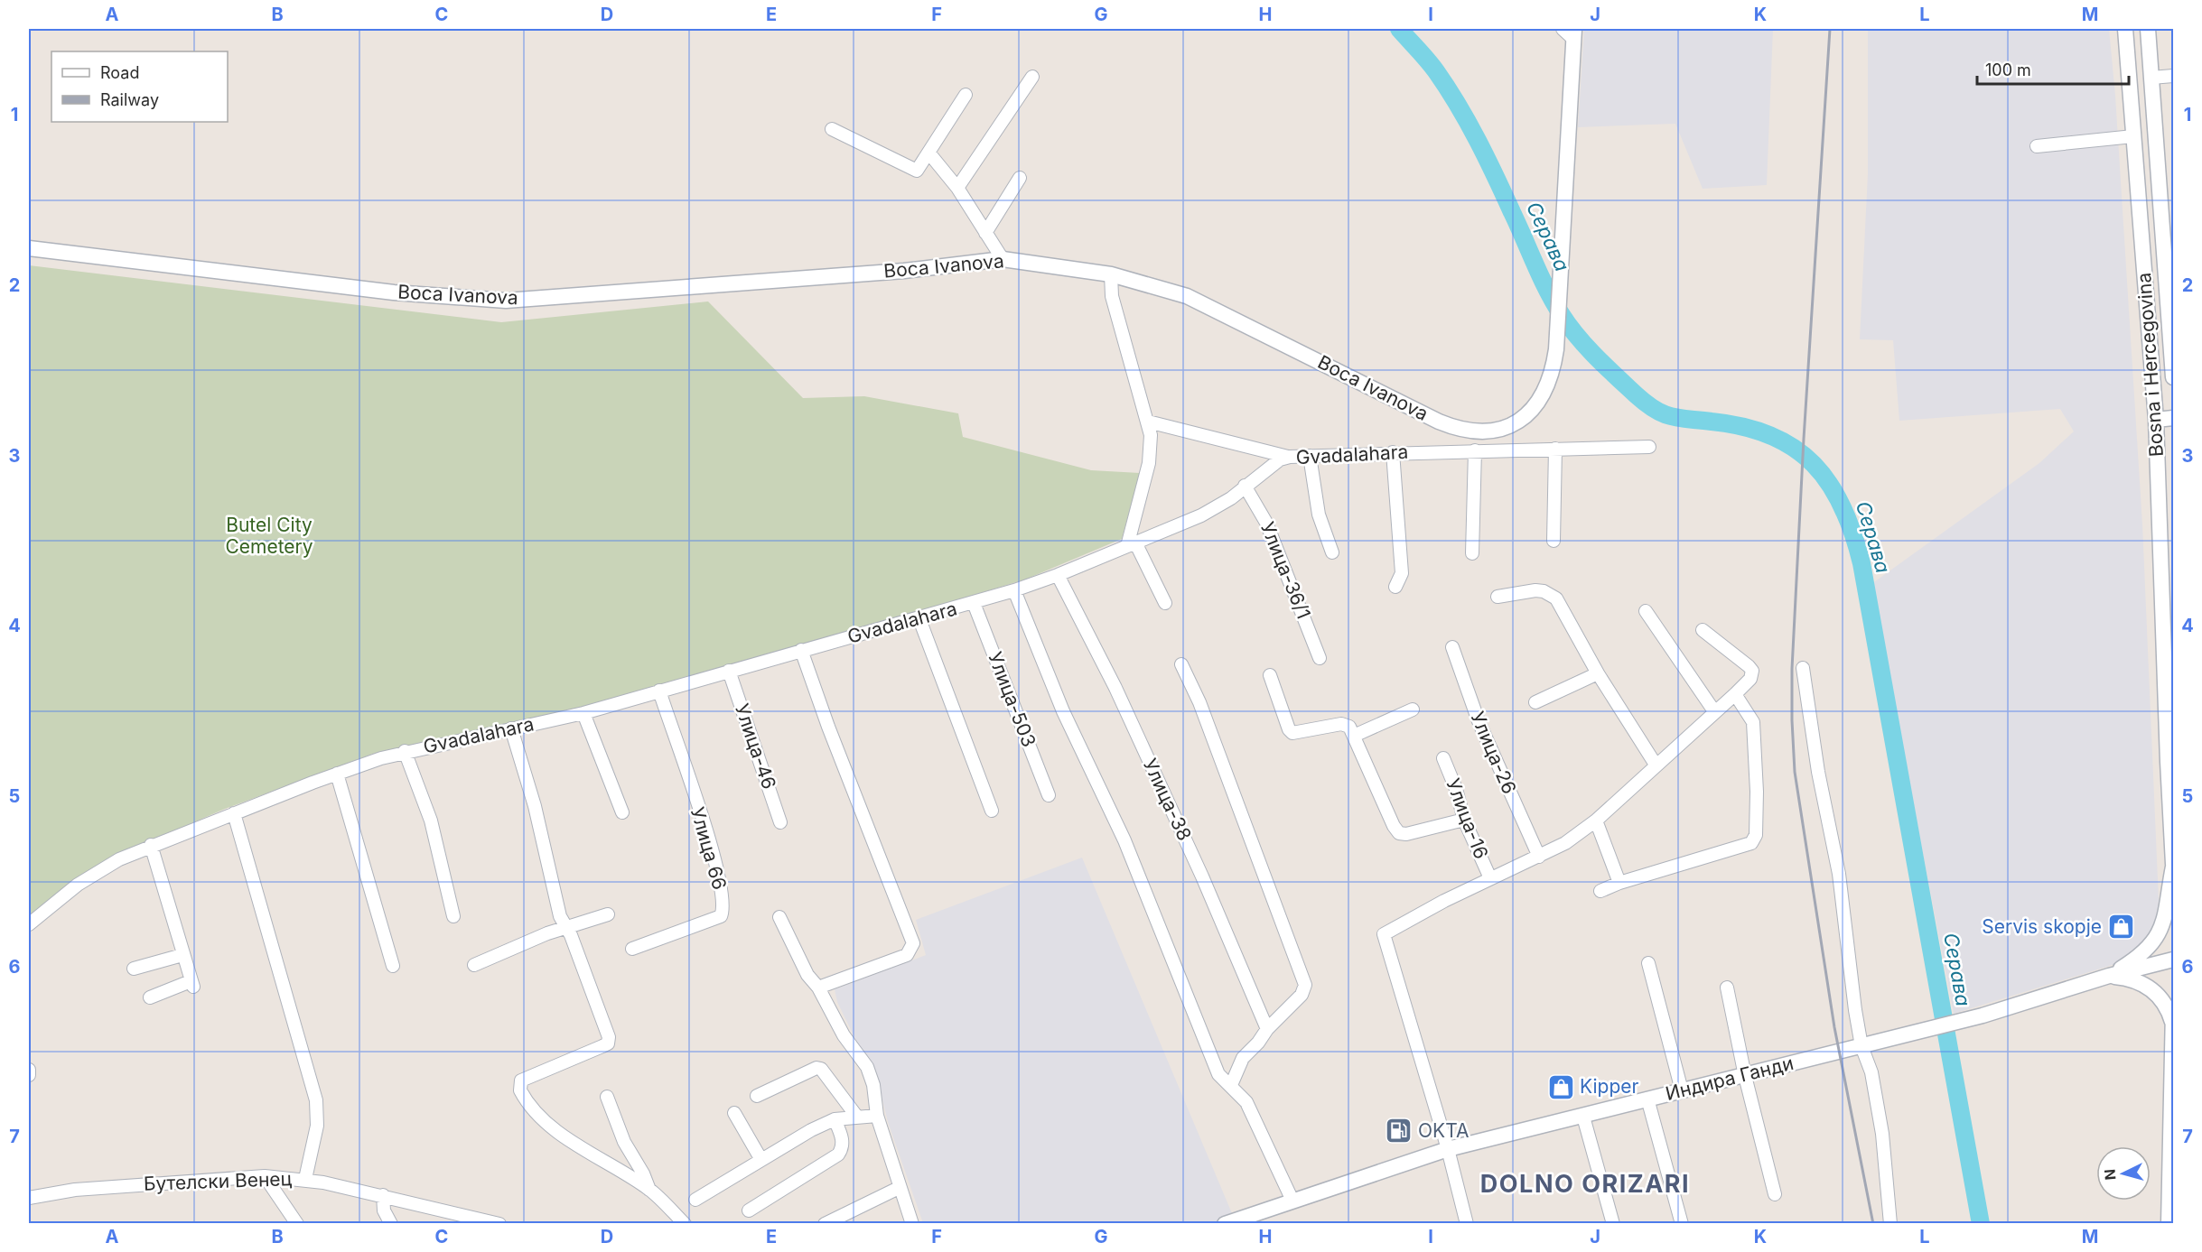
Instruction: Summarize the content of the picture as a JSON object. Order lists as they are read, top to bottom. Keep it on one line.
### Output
{"streets":{"street":["Boca Ivanova","Bosna i Hercegovina","Gvadalahara","Улица-36/1","Улица-503","Улица-46","Улица-26","Улица-38","Улица-16","Улица 66","Индира Ганди","Бутелски Венец"]},"crossings":[["Bosna i Hercegovina","Индира Ганди"],["Gvadalahara","Улица-36/1"],["Gvadalahara","Улица-503"],["Gvadalahara","Улица-46"],["Gvadalahara","Улица-38"],["Gvadalahara","Улица 66"]],"districts":["DOLNO ORIZARI"],"water":["Серава"],"parks":["Butel City Cemetery"],"places":{"shop":["Servis skopje","Kipper"],"fuel station":["OKTA"]},"legend":["Road","Railway"],"scale_bar":"100 m","north":"left","grid":{"columns":["A","B","C","D","E","F","G","H","I","J","K","L","M"],"rows":["1","2","3","4","5","6","7"]}}
